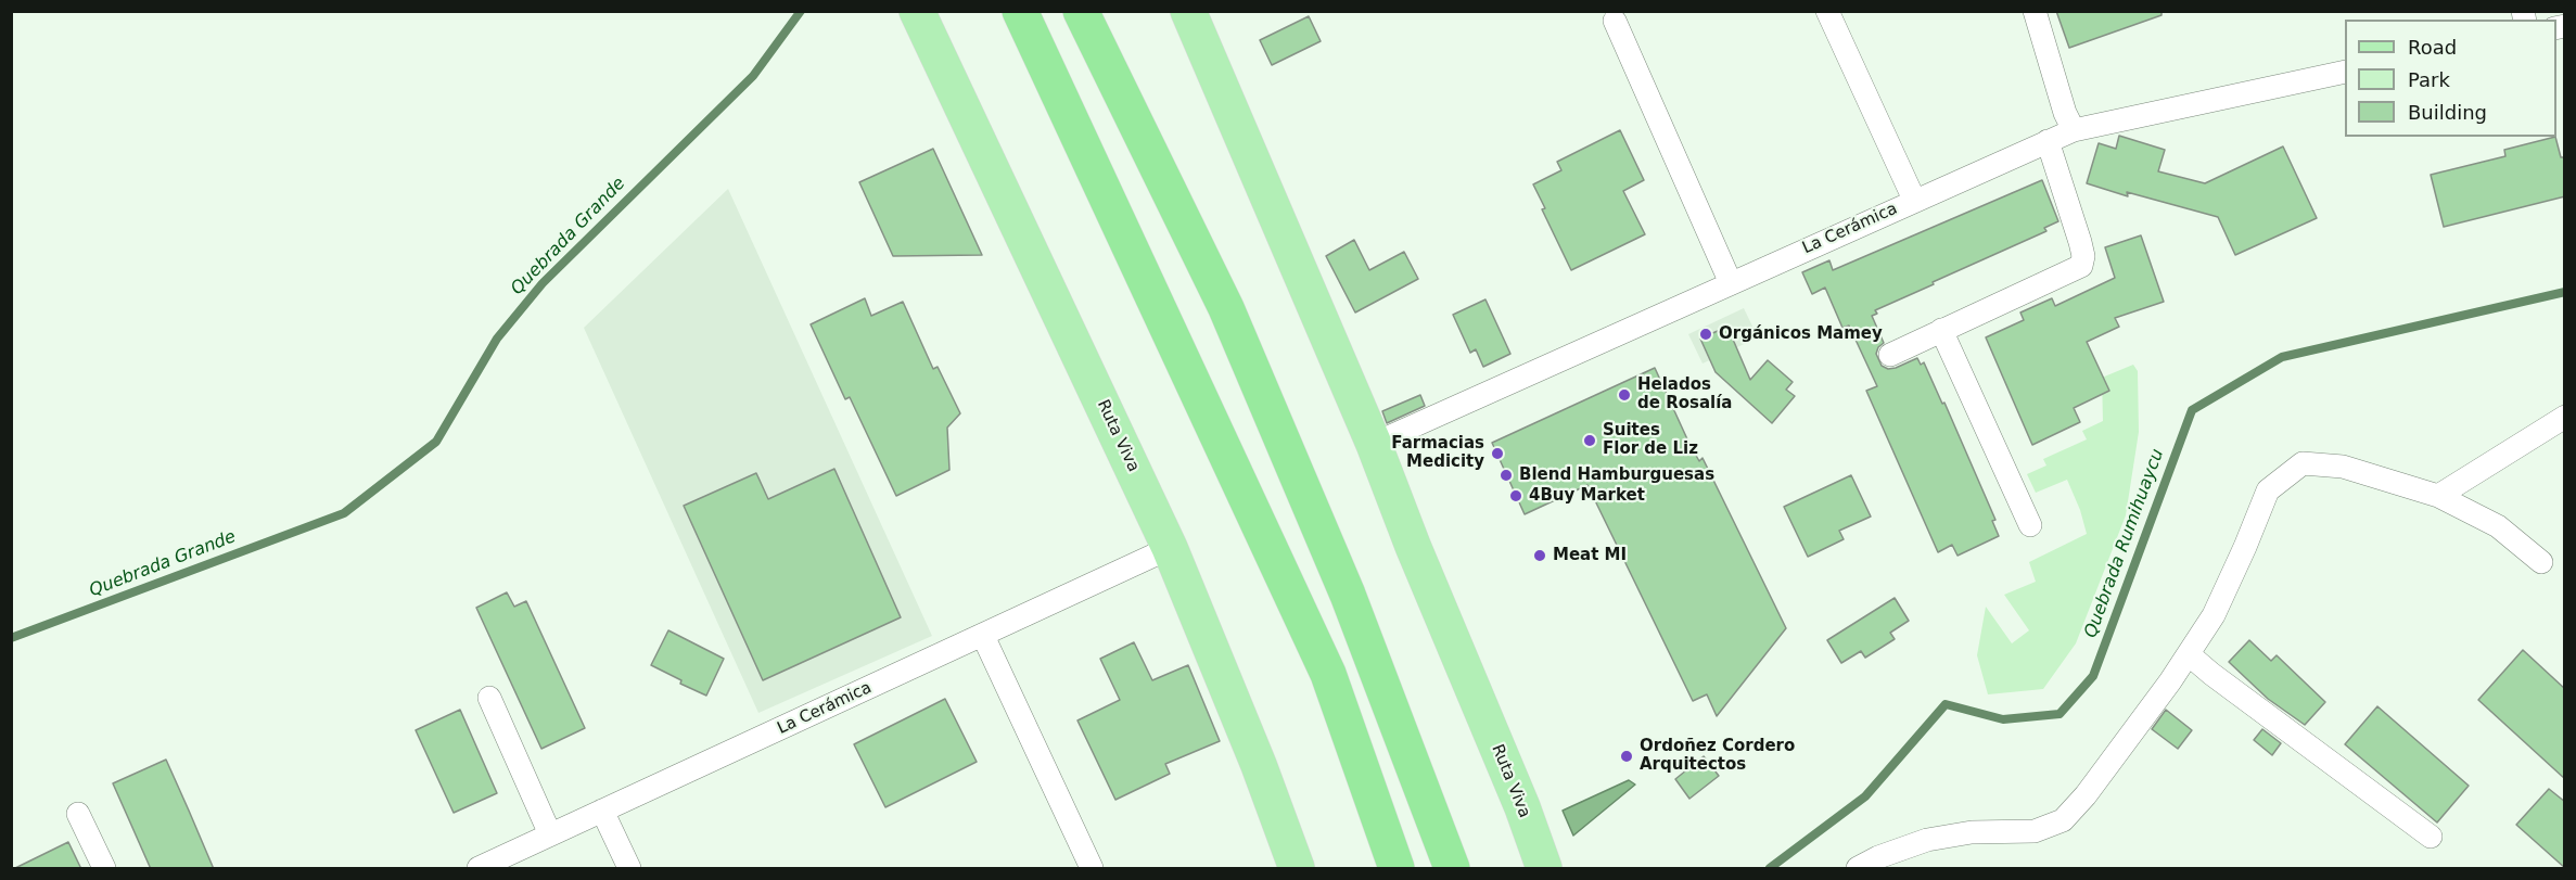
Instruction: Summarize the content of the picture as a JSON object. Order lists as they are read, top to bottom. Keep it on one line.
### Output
{"streets":{"main road":["Ruta Viva"],"street":["La Cerámica"]},"crossings":[["La Cerámica","Ruta Viva"]],"water":["Quebrada Grande","Quebrada Rumihuaycu"],"places":["Orgánicos Mamey","Helados de Rosalía","Suites Flor de Liz","Farmacias Medicity","Blend Hamburguesas","4Buy Market","Meat MI","Ordoñez Cordero Arquitectos"],"legend":["Road","Park","Building"]}
